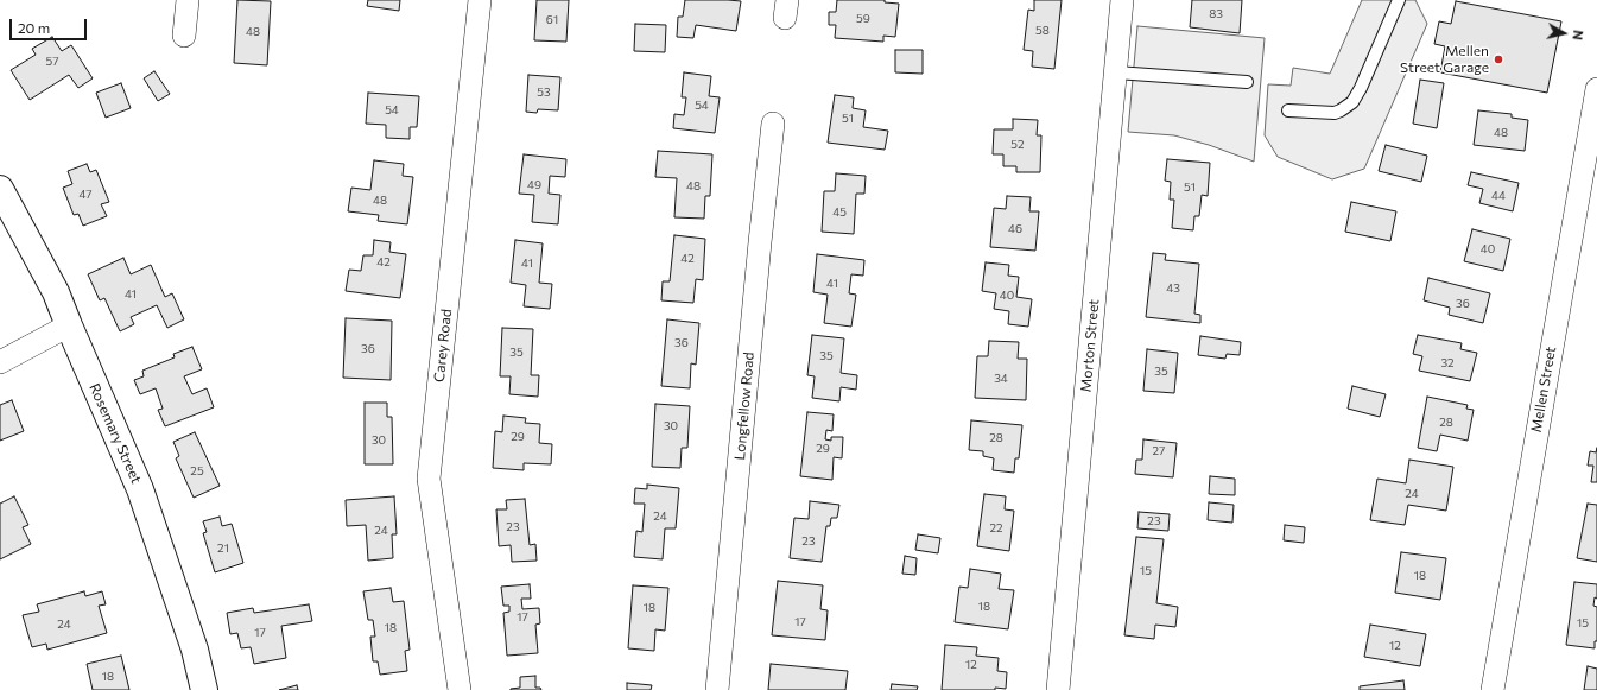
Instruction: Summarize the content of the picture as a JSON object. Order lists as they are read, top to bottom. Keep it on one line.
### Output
{"streets":{"street":["Carey Road","Morton Street","Mellen Street","Longfellow Road","Rosemary Street"]},"places":["Mellen Street Garage"],"house_numbers":["83","59","61","58","48","57","53","54","54","51","48","52","49","48","51","47","44","48","45","46","40","42","42","41","41","43","41","40","36","36","36","35","35","32","35","34","28","30","29","28","30","29","27","25","24","24","23","23","22","24","23","21","15","18","18","18","17","17","15","24","18","17","12","12","18"],"scale_bar":"20 m","north":"right"}
